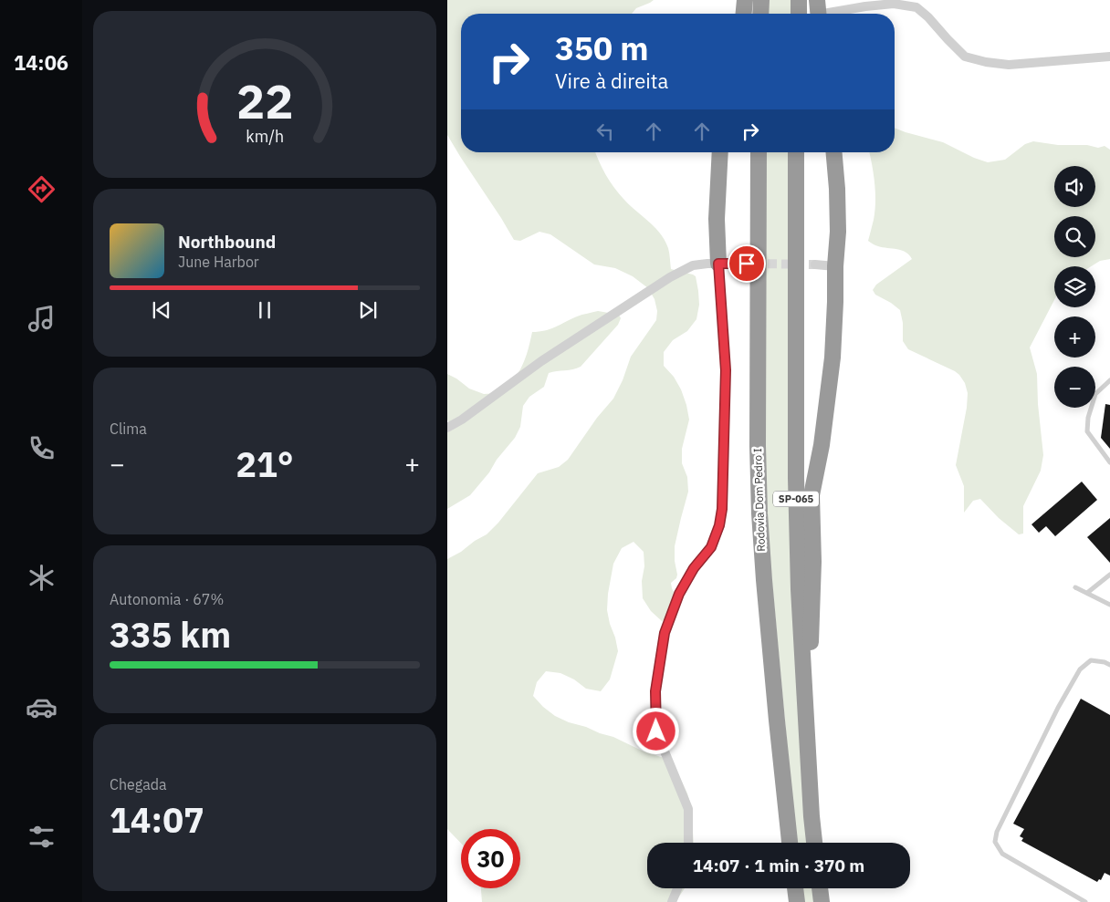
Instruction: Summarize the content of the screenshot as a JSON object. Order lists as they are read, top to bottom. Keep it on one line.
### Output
{"streets":{"highway":["SP-065","Rodovia Dom Pedro I"]},"page":{"tabs":"14:06","turn":["350 m","Vire à direita"],"map_buttons":["+","−"],"song":["Northbound","June Harbor"],"tile":["Clima",["Autonomia · 67%","335 km"],["Chegada","14:07"]],"heat":["−","21°","+"],"limit":"30","trip":"14:07 · 1 min · 370 m","gauge":["22","km/h"]}}
